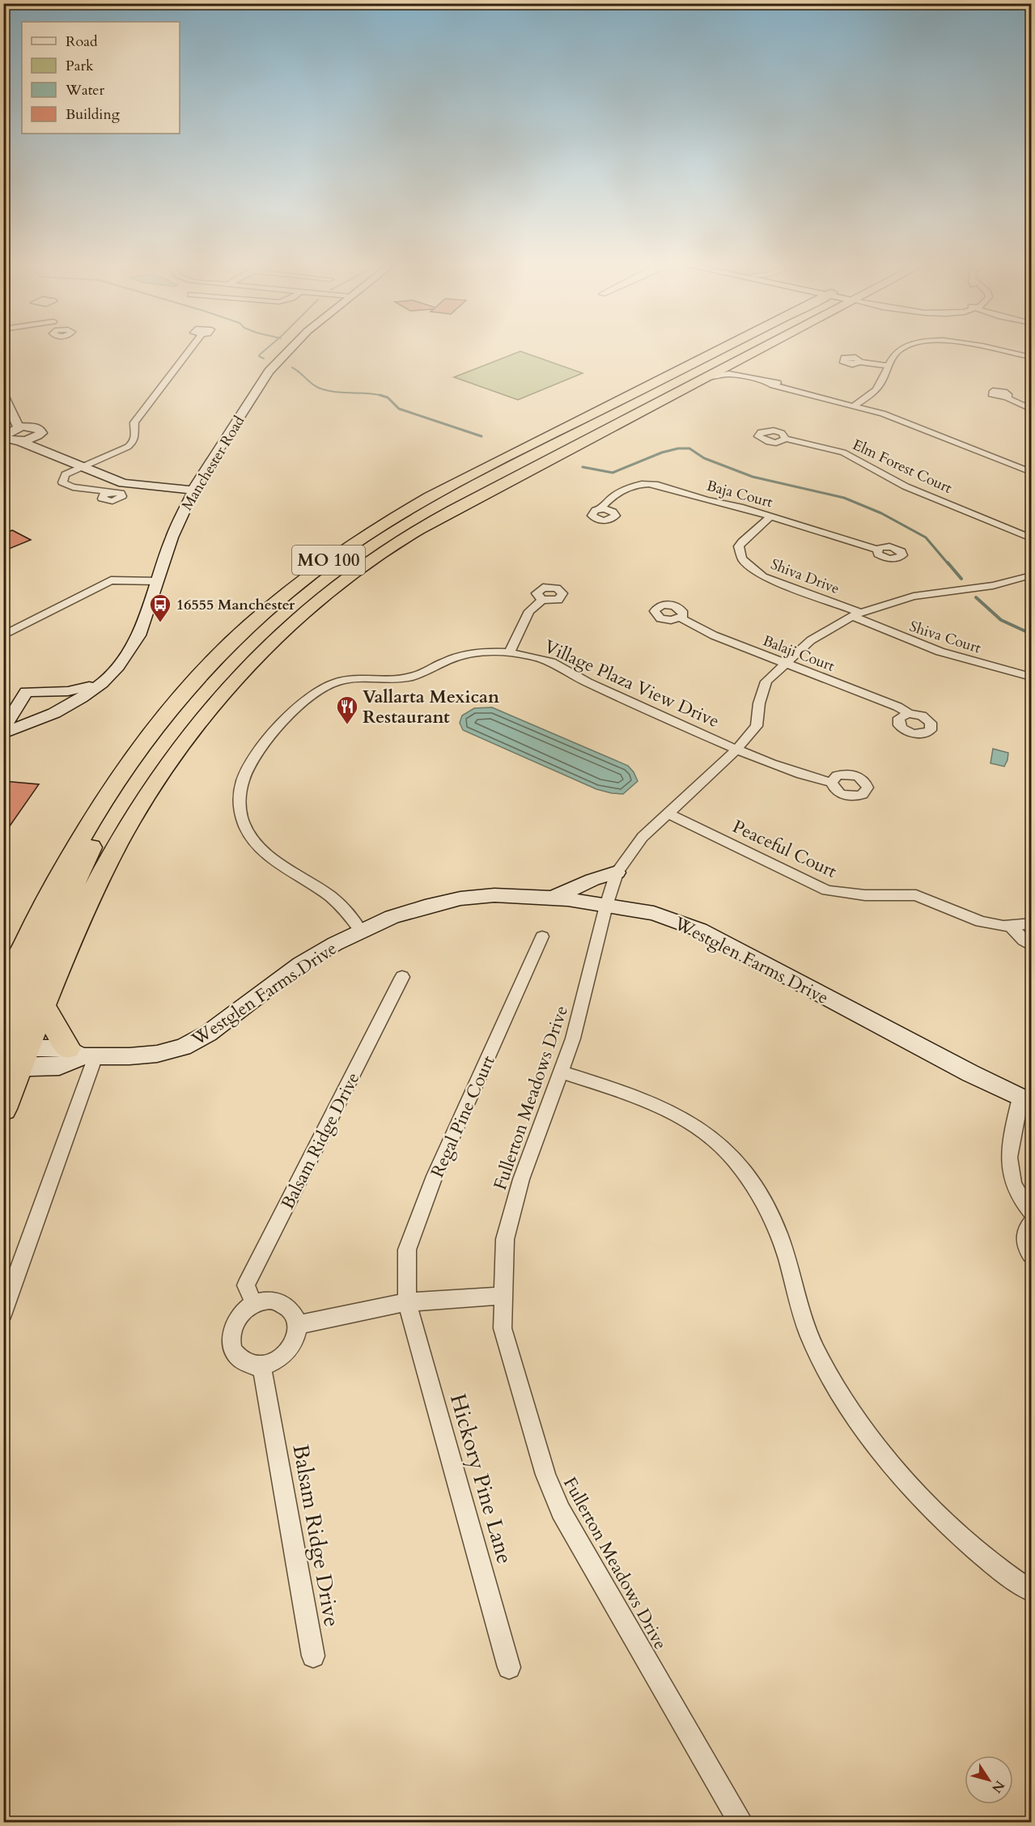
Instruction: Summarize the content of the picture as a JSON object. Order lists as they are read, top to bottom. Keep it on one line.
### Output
{"streets":{"highway":["MO 100"],"street":["Manchester Road","Elm Forest Court","Baja Court","Shiva Drive","Shiva Court","Balaji Court","Village Plaza View Drive","Peaceful Court","Westglen Farms Drive","Fullerton Meadows Drive","Regal Pine Court","Balsam Ridge Drive","Hickory Pine Lane"]},"crossings":[["Baja Court","Shiva Drive"],["MO 100","Westglen Farms Drive"],["Shiva Drive","Shiva Court"],["Shiva Drive","Fullerton Meadows Drive"],["Shiva Court","Fullerton Meadows Drive"],["Balaji Court","Fullerton Meadows Drive"],["Village Plaza View Drive","Westglen Farms Drive"],["Village Plaza View Drive","Fullerton Meadows Drive"],["Peaceful Court","Fullerton Meadows Drive"],["Westglen Farms Drive","Fullerton Meadows Drive"],["Regal Pine Court","Hickory Pine Lane"]],"places":{"bus stop":["16555 Manchester"],"restaurant":["Vallarta Mexican Restaurant"]},"legend":["Road","Park","Water","Building"],"north":"bottom right"}
